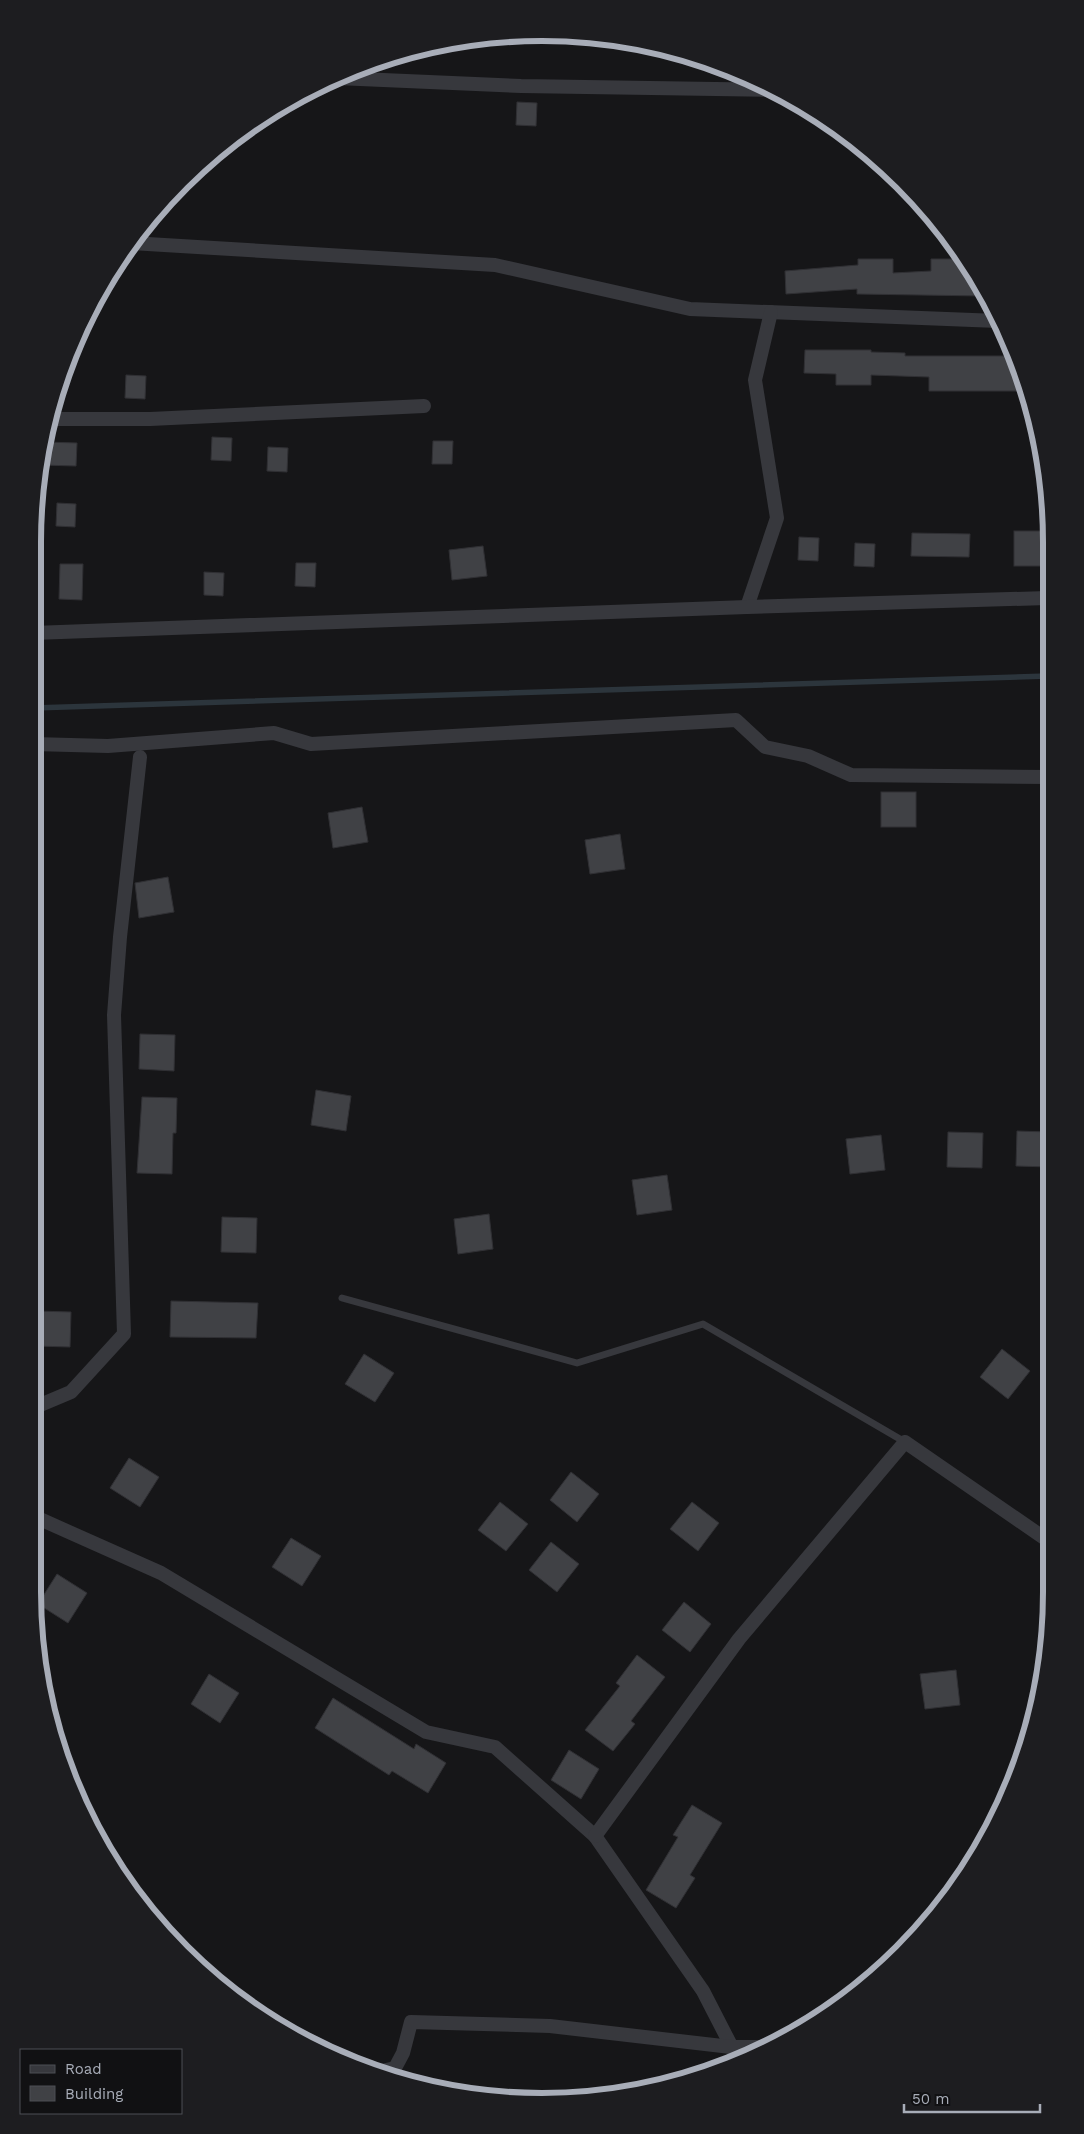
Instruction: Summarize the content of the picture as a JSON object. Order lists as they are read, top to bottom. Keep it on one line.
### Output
{"legend":["Road","Building"],"scale_bar":"50 m"}
